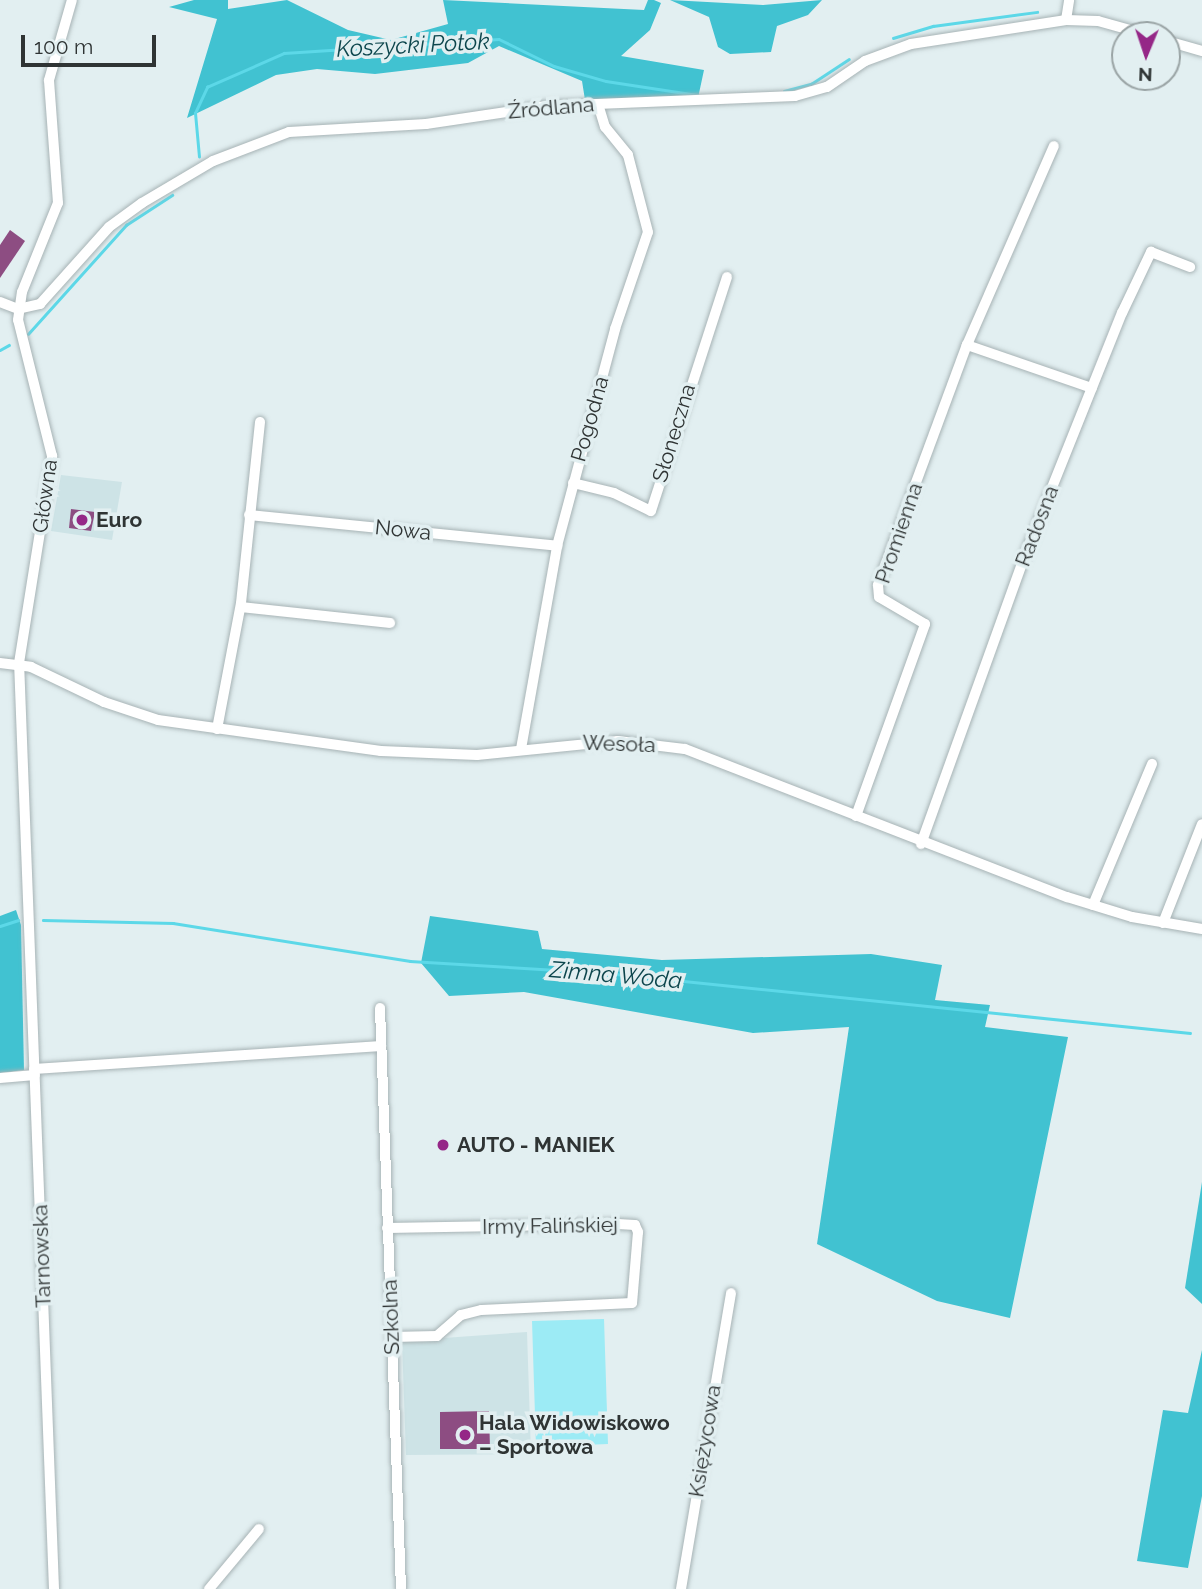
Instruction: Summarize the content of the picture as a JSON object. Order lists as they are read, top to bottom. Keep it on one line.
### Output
{"streets":{"street":["Źródlana","Pogodna","Słoneczna","Główna","Radosna","Nowa","Promienna","Wesoła","Irmy Falińskiej","Tarnowska","Szkolna","Księżycowa"]},"crossings":[["Źródlana","Pogodna"],["Źródlana","Główna"],["Pogodna","Słoneczna"],["Pogodna","Nowa"],["Pogodna","Wesoła"],["Główna","Wesoła"],["Główna","Tarnowska"],["Radosna","Wesoła"],["Promienna","Wesoła"],["Irmy Falińskiej","Szkolna"]],"water":["Koszycki Potok","Zimna Woda"],"places":["Euro","AUTO - MANIEK","Hala Widowiskowo – Sportowa"],"scale_bar":"100 m","north":"bottom"}
